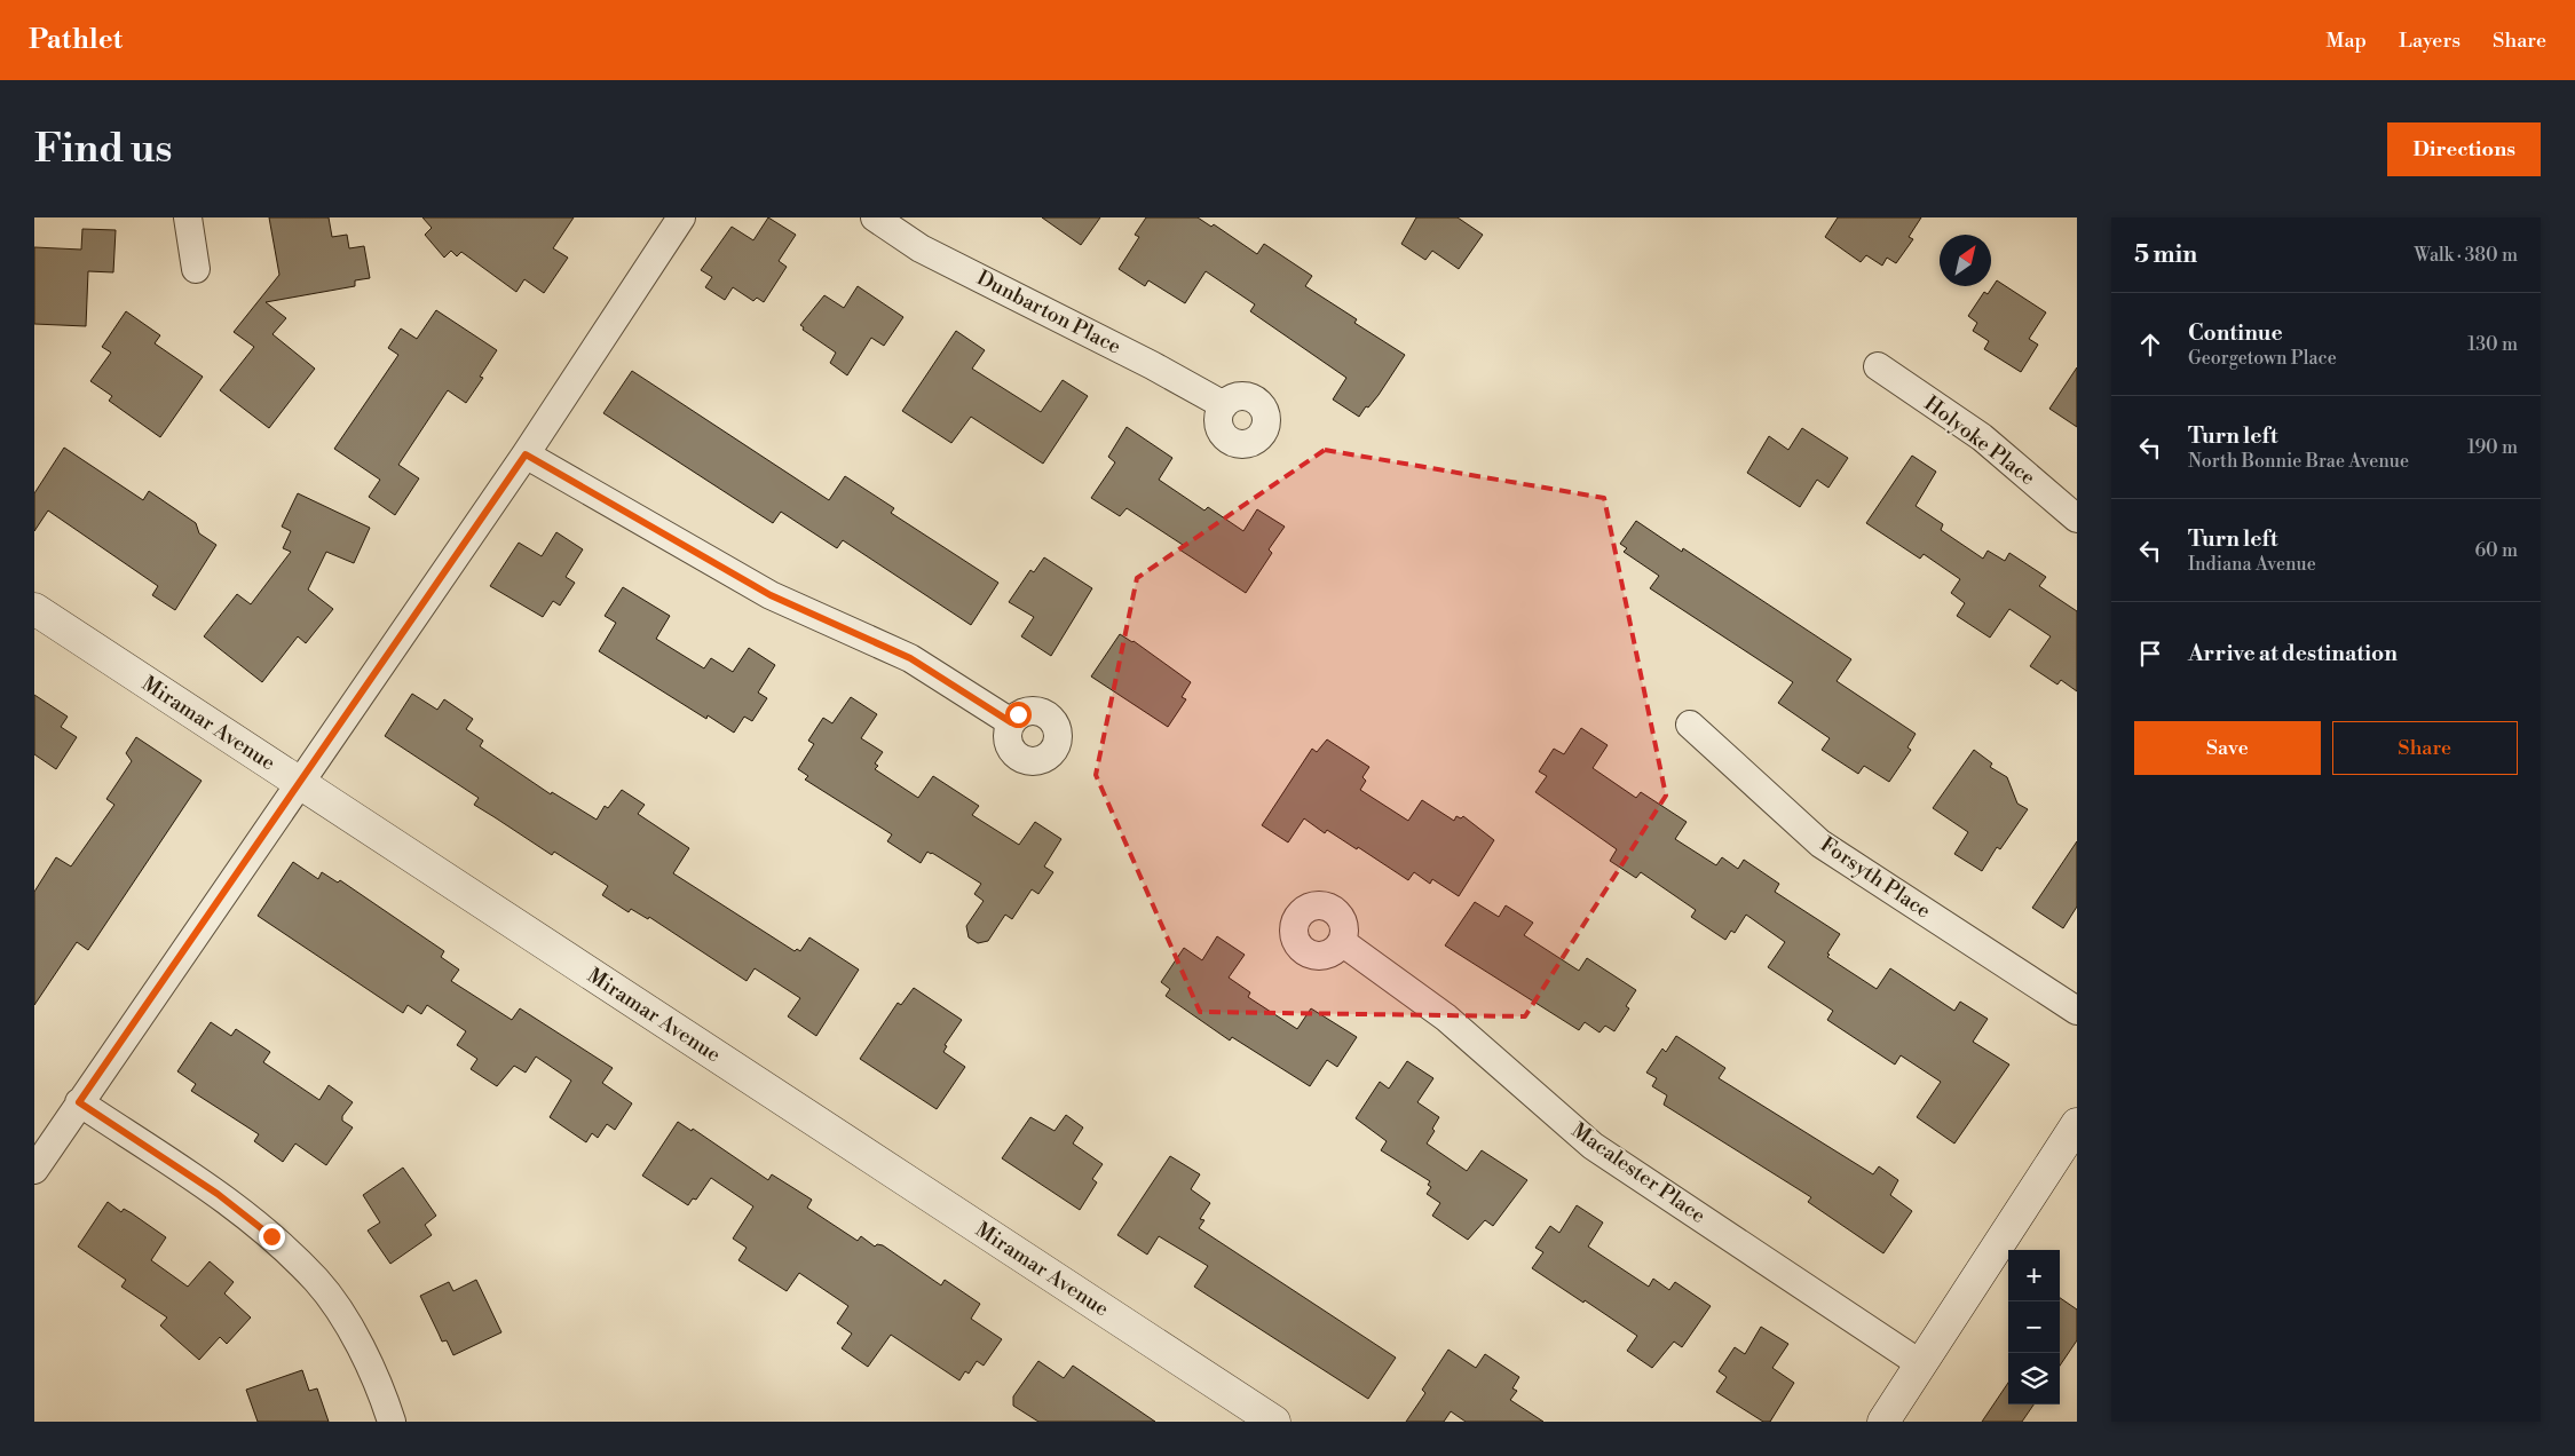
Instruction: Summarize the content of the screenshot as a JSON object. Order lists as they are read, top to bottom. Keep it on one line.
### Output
{"streets":{"street":["Dunbarton Place","Holyoke Place","Miramar Avenue","Forsyth Place","Macalester Place"]},"north":"top right","page":{"header":"Pathlet","nav":["Map","Layers","Share"],"buttons":["Directions",["Save","Share"]],"title":"Find us","heading":["5 min","Walk · 380 m"],"list":[["Continue","Georgetown Place","130 m"],["Turn left","North Bonnie Brae Avenue","190 m"],["Turn left","Indiana Avenue","60 m"],"Arrive at destination"],"map_buttons":["+","−"]}}
